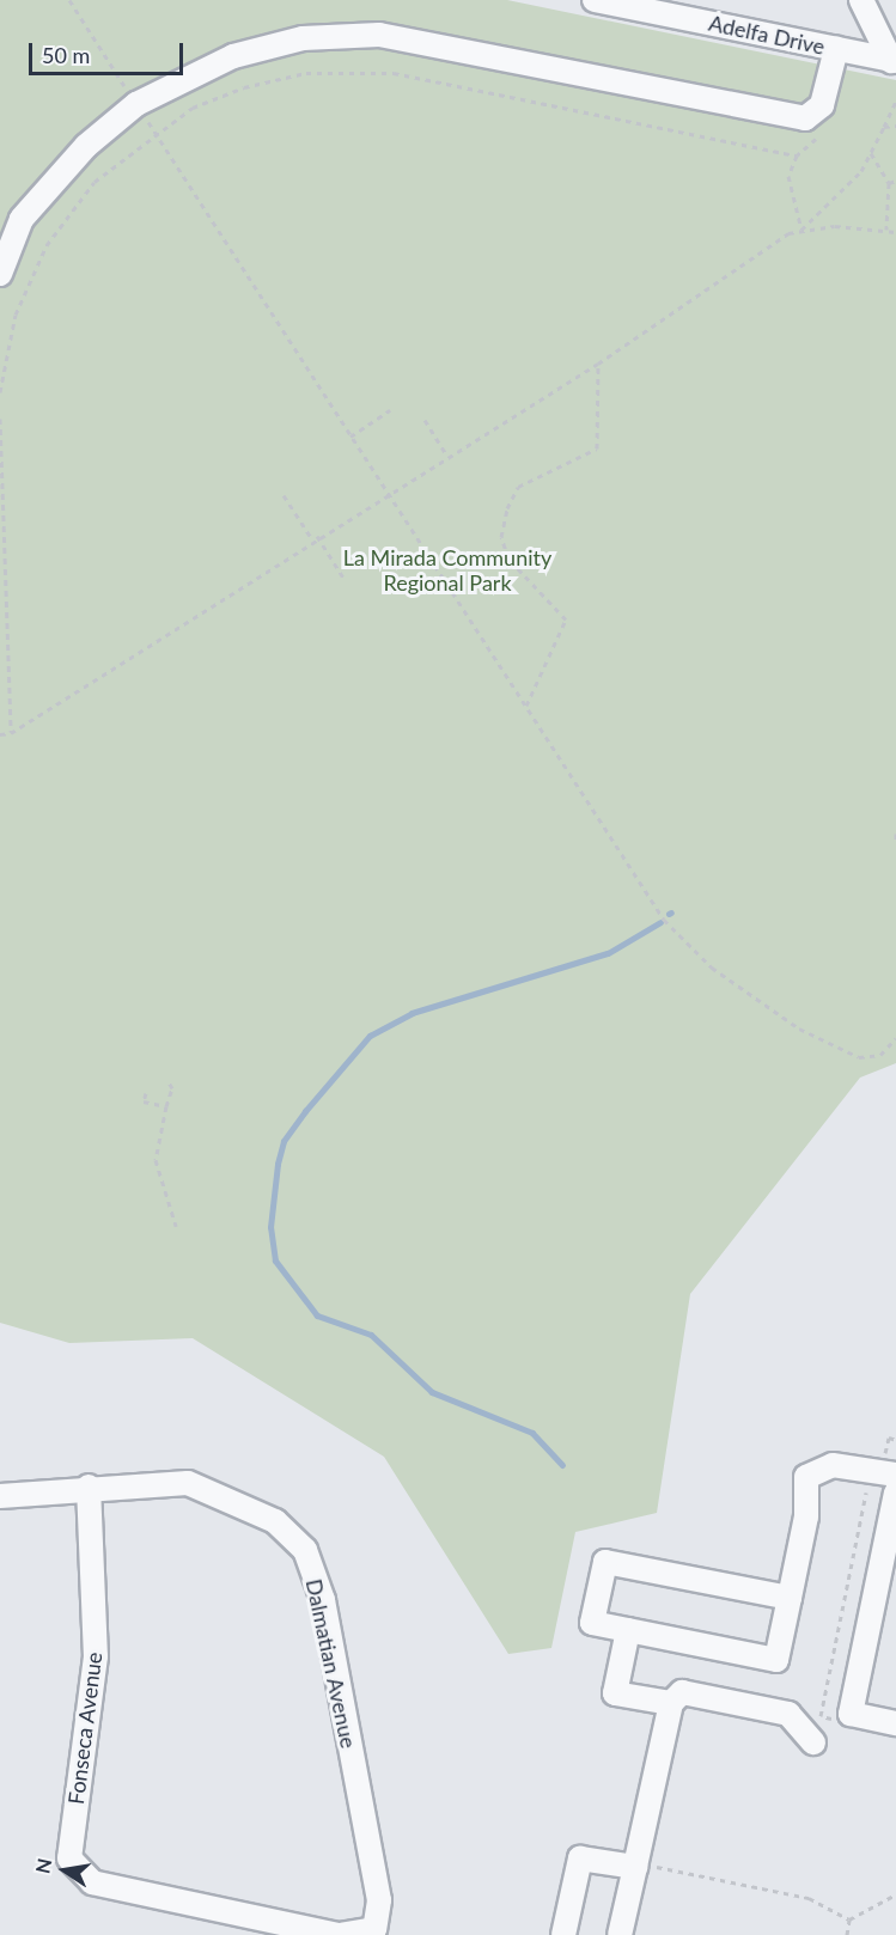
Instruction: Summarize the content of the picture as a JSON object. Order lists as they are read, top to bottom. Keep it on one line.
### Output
{"streets":{"street":["Adelfa Drive","Dalmatian Avenue","Fonseca Avenue"]},"crossings":[["Dalmatian Avenue","Fonseca Avenue"]],"parks":["La Mirada Community Regional Park"],"scale_bar":"50 m","north":"left"}
